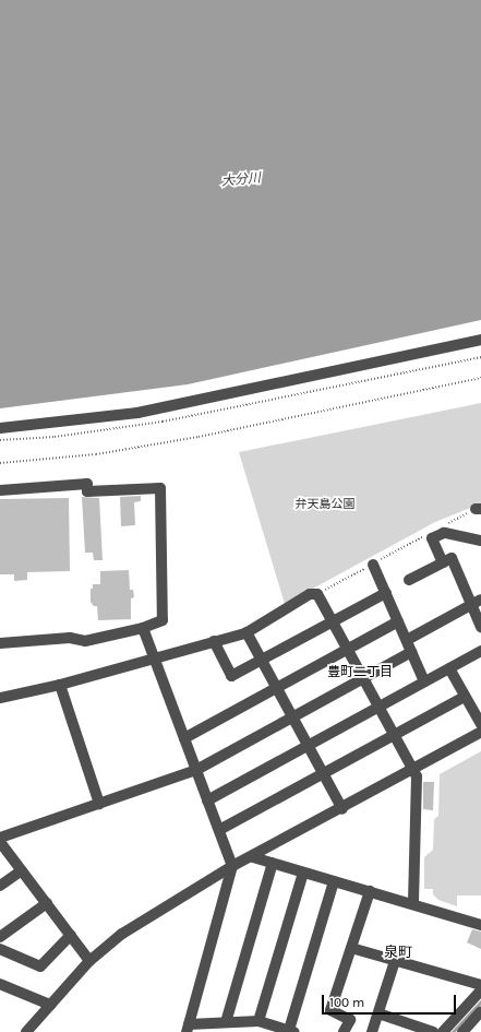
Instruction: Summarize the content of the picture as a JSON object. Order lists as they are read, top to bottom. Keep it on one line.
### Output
{"districts":["豊町二丁目","泉町"],"water":["大分川"],"parks":["弁天島公園"],"scale_bar":"100 m"}
